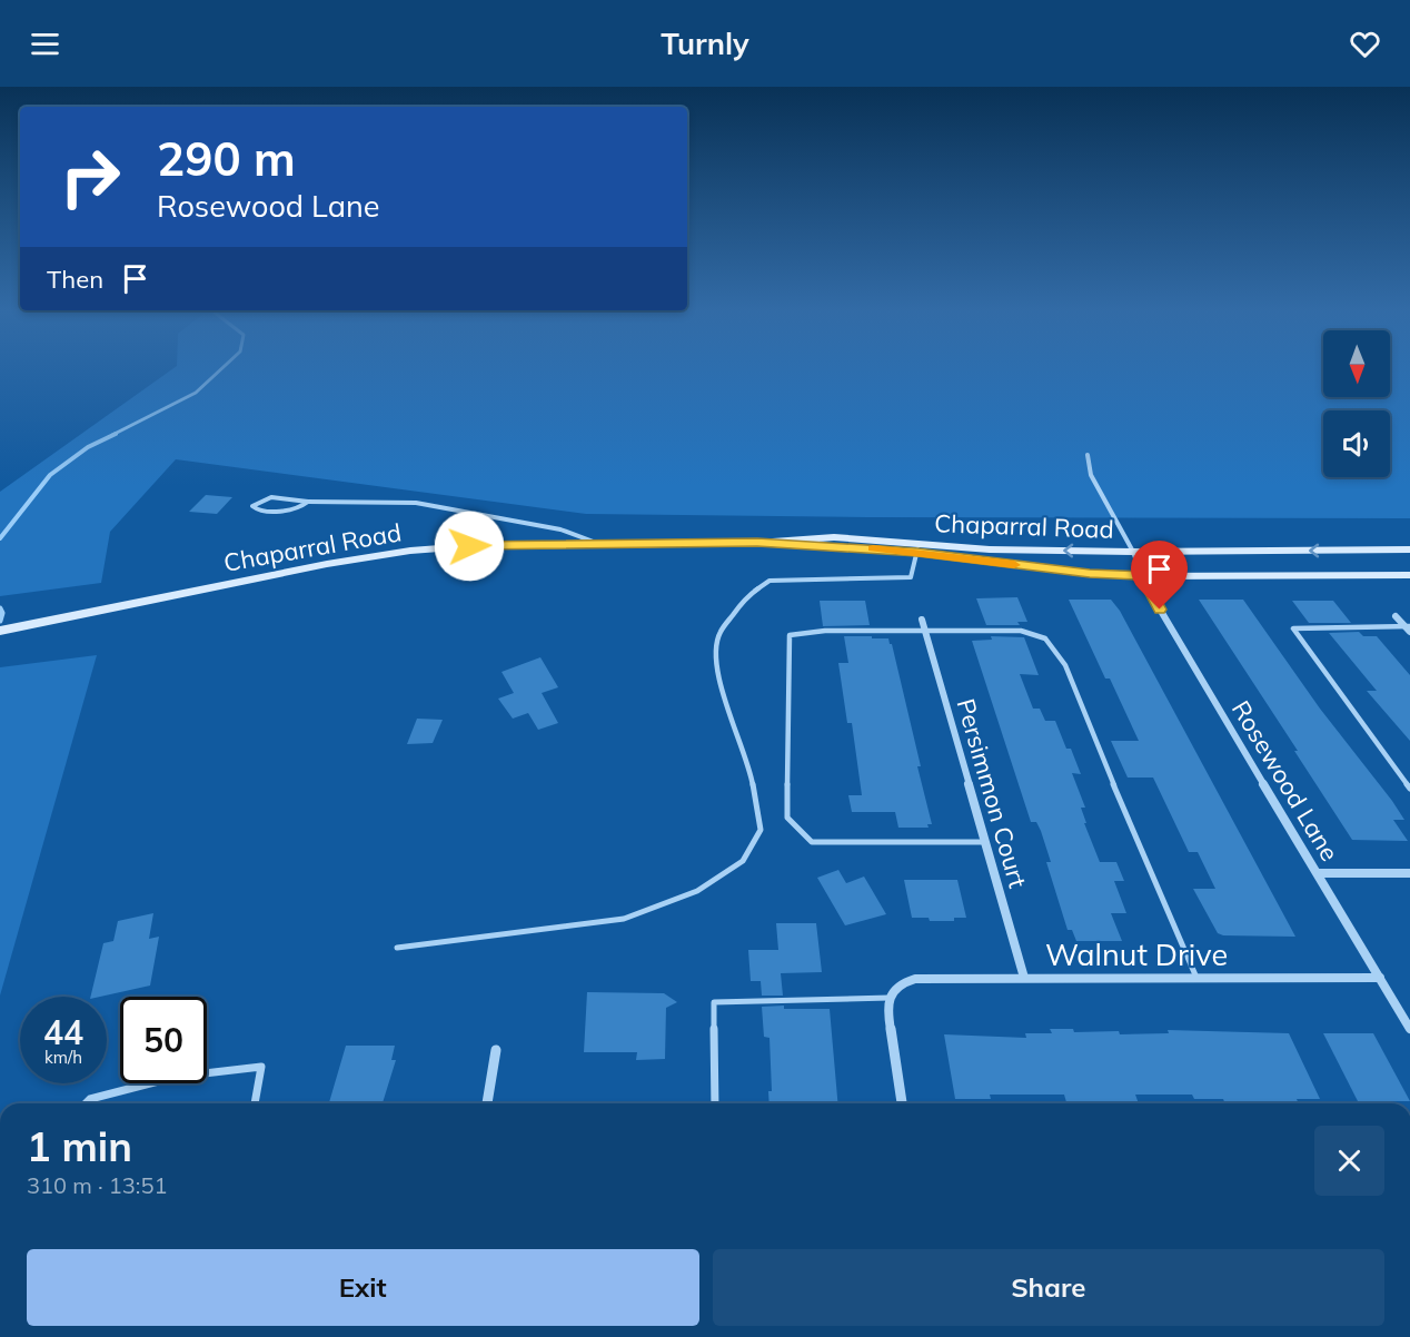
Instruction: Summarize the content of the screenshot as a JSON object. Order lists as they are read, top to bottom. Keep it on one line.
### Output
{"streets":{"main road":["Chaparral Road"],"street":["Rosewood Lane","Persimmon Court","Walnut Drive"]},"crossings":[["Chaparral Road","Rosewood Lane"],["Rosewood Lane","Walnut Drive"],["Persimmon Court","Walnut Drive"]],"north":"bottom","page":{"header":"Turnly","turn":["290 m","Rosewood Lane"],"then":"Then","speed":"44 km/h","limit":"50","heading":["1 min","310 m · 13:51"],"buttons":["Exit","Share"]}}
